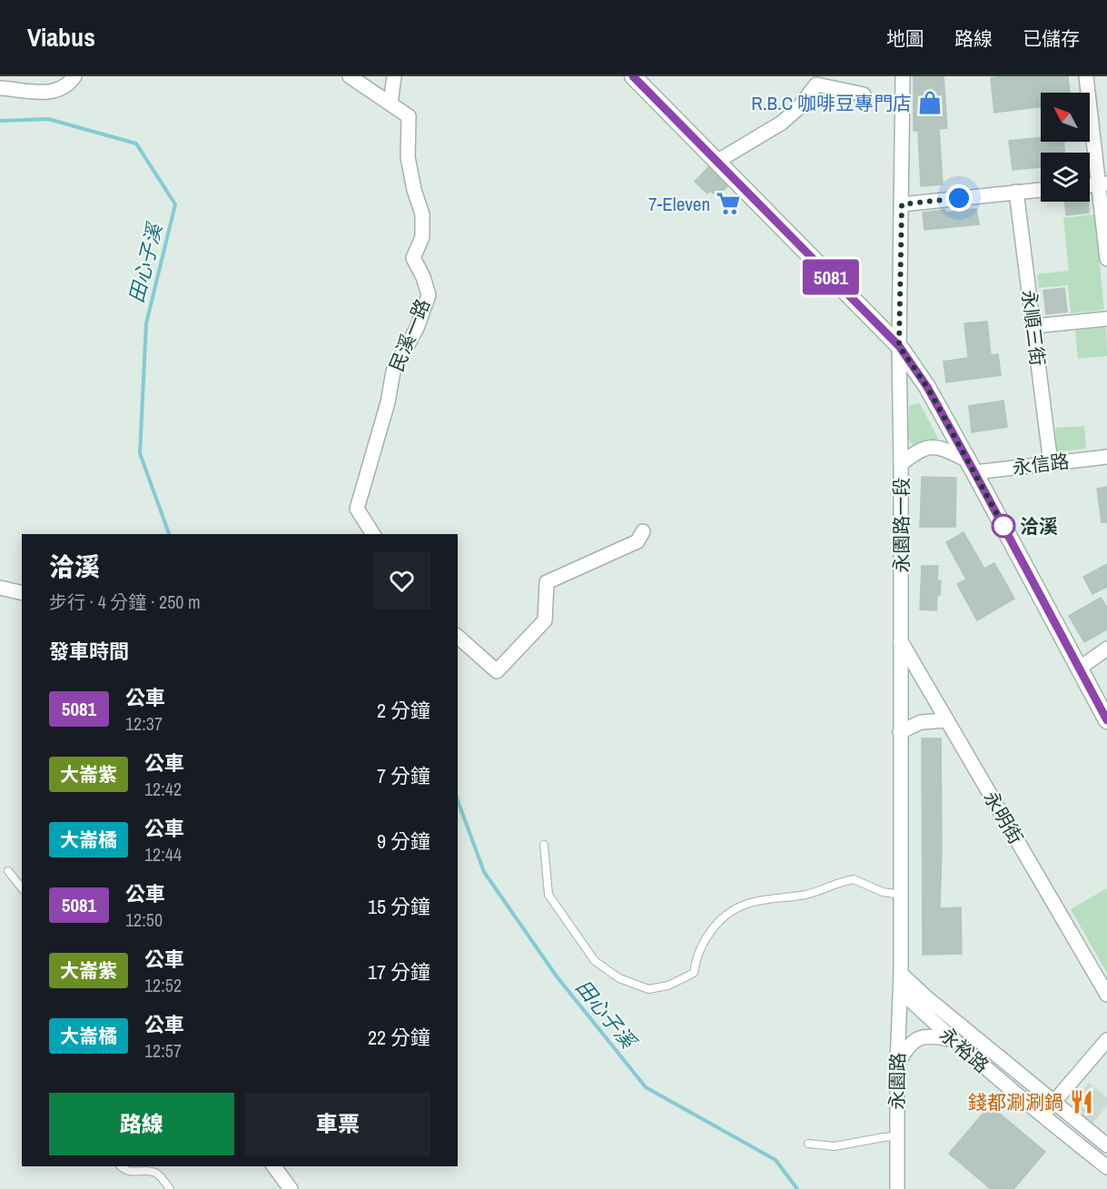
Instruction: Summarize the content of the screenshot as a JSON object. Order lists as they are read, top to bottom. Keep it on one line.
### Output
{"streets":{"street":["永順三街","民溪一路","永信路","永園路一段","永明街","永裕路","永園路"]},"crossings":[["永順三街","永信路"],["永園路一段","永明街"],["永園路一段","永裕路"],["永園路一段","永園路"],["永裕路","永園路"]],"water":["田心子溪"],"places":{"shop":["R.B.C 咖啡豆專門店"],"supermarket":["7-Eleven"],"other":["洽溪"],"restaurant":["錢都涮涮鍋"]},"lines":["bus line 5081"],"north":"top left","page":{"header":"Viabus","nav":["地圖","路線","已儲存"],"on_map":"5081","heading":[["洽溪","步行 · 4 分鐘 · 250 m"],"發車時間"],"list":[{"mark":"5081","name":"公車","note":"12:37","value":"2 分鐘"},{"mark":"大崙紫","name":"公車","note":"12:42","value":"7 分鐘"},{"mark":"大崙橘","name":"公車","note":"12:44","value":"9 分鐘"},{"mark":"5081","name":"公車","note":"12:50","value":"15 分鐘"},{"mark":"大崙紫","name":"公車","note":"12:52","value":"17 分鐘"},{"mark":"大崙橘","name":"公車","note":"12:57","value":"22 分鐘"}],"buttons":["路線","車票"]}}
